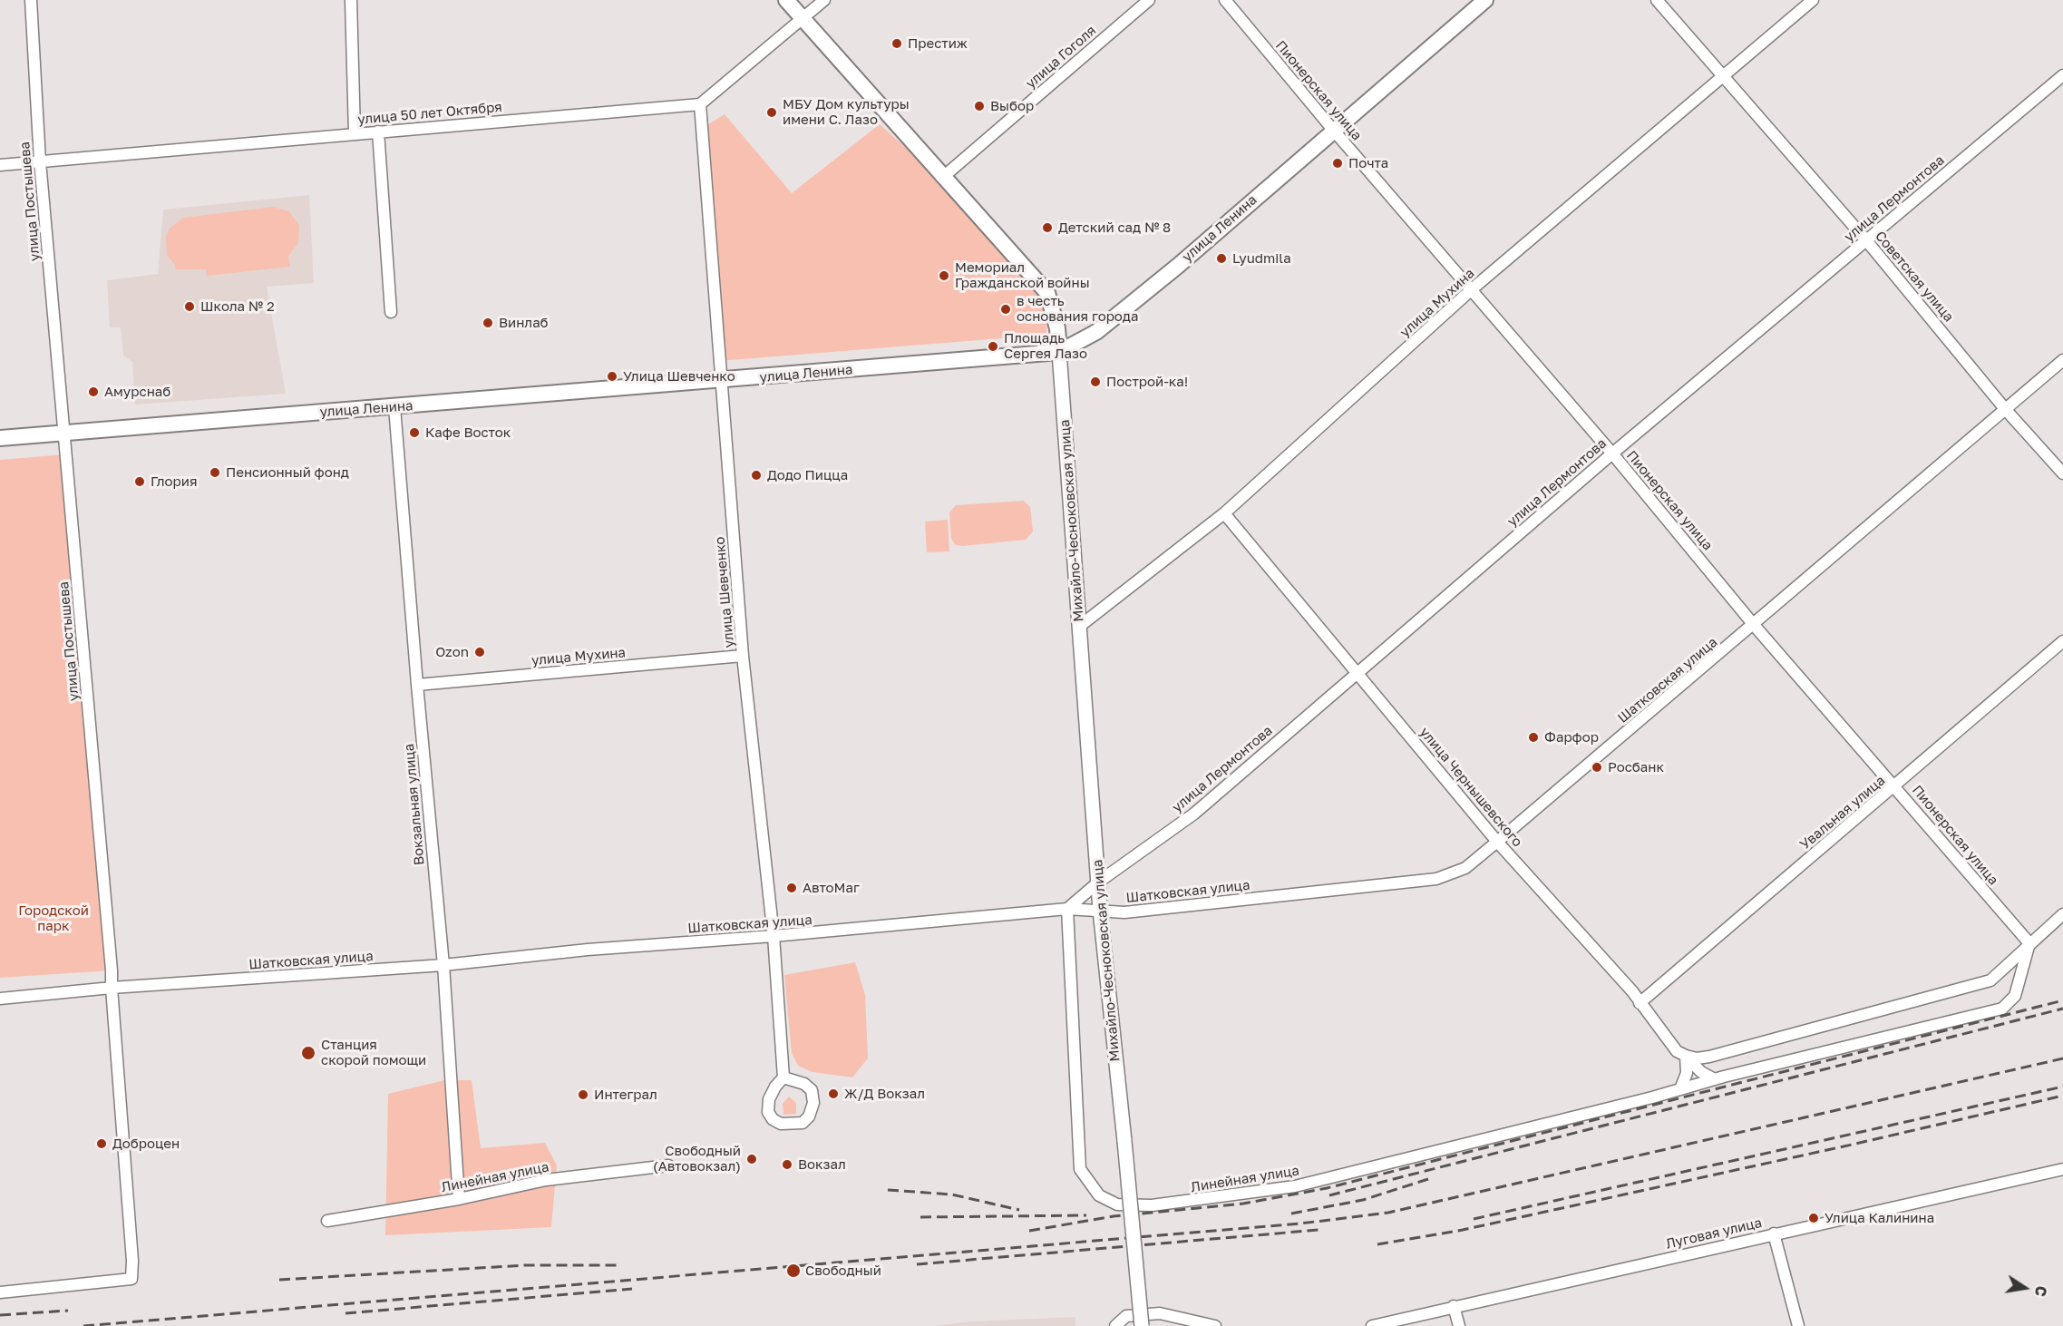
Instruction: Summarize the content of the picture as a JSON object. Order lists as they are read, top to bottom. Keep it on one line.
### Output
{"streets":{"main road":["улица Ленина","Михайло-Чесноковская улица"],"street":["улица Гоголя","Пионерская улица","улица 50 лет Октября","улица Лермонтова","улица Постышева","Советская улица","улица Мухина","улица Шевченко","Шатковская улица","улица Чернышевского","Вокзальная улица","Увальная улица","Линейная улица","Луговая улица"]},"crossings":[["улица Гоголя","Михайло-Чесноковская улица"],["Пионерская улица","улица Лермонтова"],["Пионерская улица","улица Ленина"],["Пионерская улица","улица Мухина"],["Пионерская улица","Шатковская улица"],["Пионерская улица","Увальная улица"],["Пионерская улица","Линейная улица"],["улица 50 лет Октября","улица Постышева"],["улица 50 лет Октября","улица Шевченко"],["улица Лермонтова","Советская улица"],["улица Лермонтова","Михайло-Чесноковская улица"],["улица Лермонтова","Шатковская улица"],["улица Лермонтова","улица Чернышевского"],["улица Лермонтова","Линейная улица"],["улица Постышева","улица Ленина"],["улица Постышева","Шатковская улица"],["улица Ленина","Михайло-Чесноковская улица"],["улица Ленина","улица Шевченко"],["улица Ленина","Вокзальная улица"],["Советская улица","улица Мухина"],["Советская улица","Шатковская улица"],["улица Мухина","Михайло-Чесноковская улица"],["улица Мухина","улица Шевченко"],["улица Мухина","улица Чернышевского"],["улица Мухина","Вокзальная улица"],["Михайло-Чесноковская улица","Шатковская улица"],["улица Шевченко","Шатковская улица"],["Шатковская улица","улица Чернышевского"],["Шатковская улица","Вокзальная улица"],["Шатковская улица","Линейная улица"],["улица Чернышевского","Увальная улица"],["улица Чернышевского","Линейная улица"],["Вокзальная улица","Линейная улица"]],"parks":["Городской парк"],"places":["Престиж","Выбор","МБУ Дом культуры имени С. Лазо","Почта","Детский сад № 8","Lyudmila","Мемориал Гражданской войны","Школа № 2","в честь основания города","Винлаб","Площадь Сергея Лазо","Улица Шевченко","Построй-ка!","Амурснаб","Кафе Восток","Пенсионный фонд","Додо Пицца","Глория","Ozon","Фарфор","Росбанк","АвтоМаг","Станция скорой помощи","Ж/Д Вокзал","Интеграл","Доброцен","Свободный (Автовокзал)","Вокзал","Улица Калинина","Свободный"],"north":"right"}
